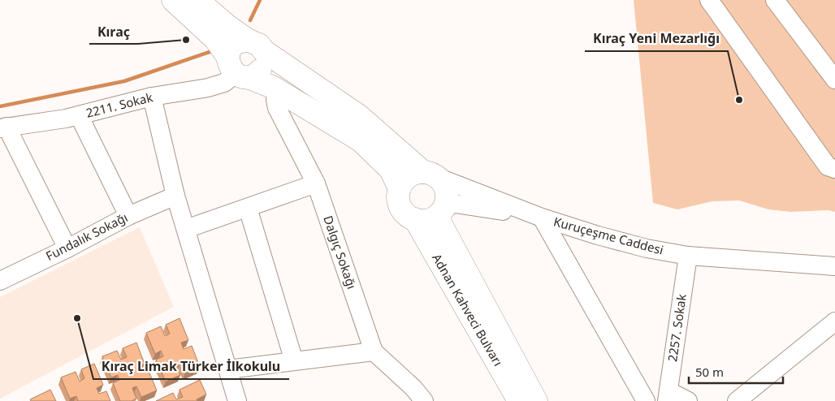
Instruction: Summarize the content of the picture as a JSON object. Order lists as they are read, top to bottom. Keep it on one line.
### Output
{"streets":{"main road":["Adnan Kahveci Bulvarı"],"street":["2211. Sokak","Kuruçeşme Caddesi","Fundalık Sokağı","Dalgıç Sokağı","2257. Sokak"]},"crossings":[["Kuruçeşme Caddesi","Adnan Kahveci Bulvarı"],["Kuruçeşme Caddesi","2257. Sokak"]],"places":["Kıraç","Kıraç Yeni Mezarlığı","Kıraç Limak Türker İlkokulu"],"scale_bar":"50 m"}
